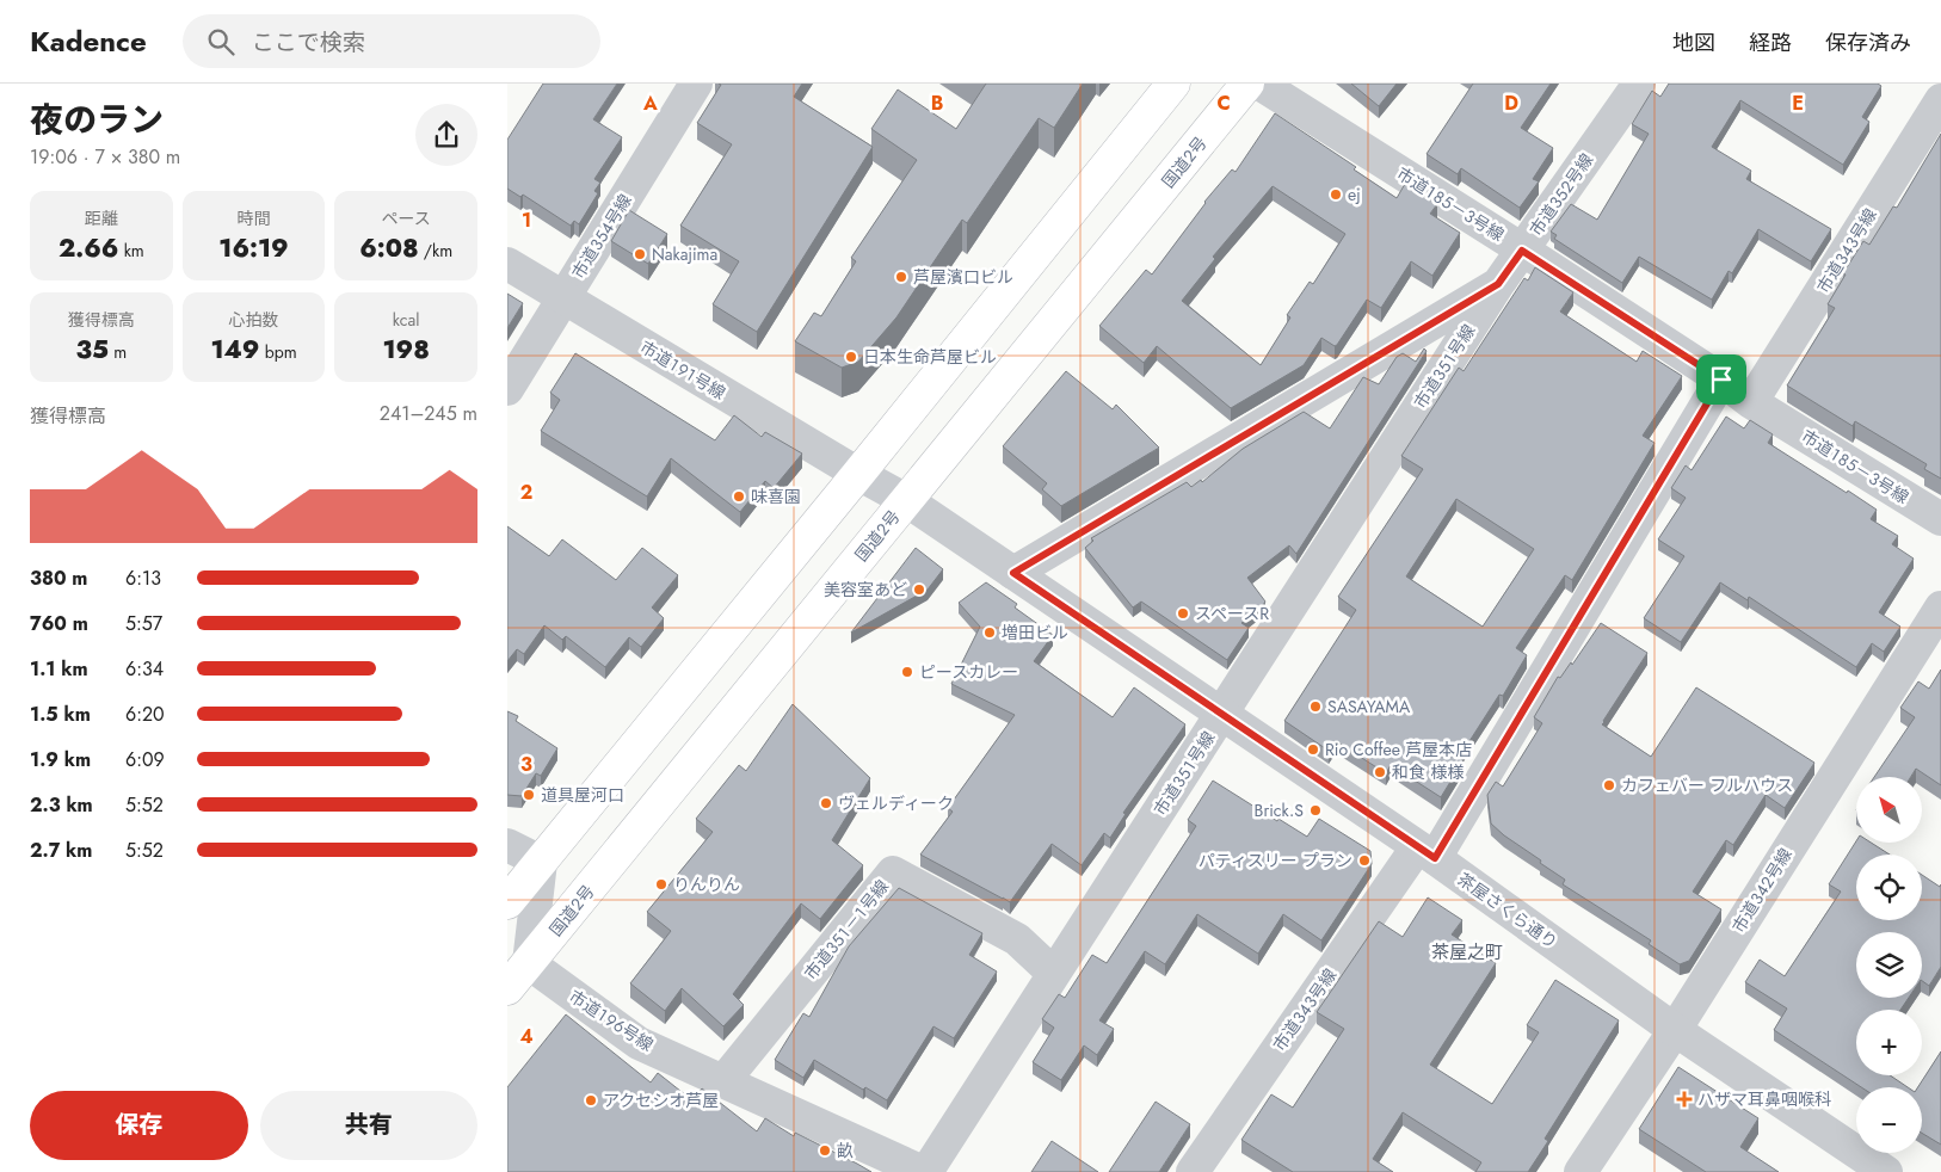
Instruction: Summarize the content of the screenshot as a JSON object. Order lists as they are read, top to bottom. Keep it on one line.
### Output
{"streets":{"highway":["国道2号"],"street":["市道３５２号線","市道１８５－３号線","市道３５４号線","市道３４３号線","市道３５１号線","市道１９１号線","市道３４２号線","茶屋さくら通り","市道３５１－１号線","市道１９６号線"]},"crossings":[["国道2号","茶屋さくら通り"],["国道2号","市道１９６号線"],["市道３５２号線","市道１８５－３号線"],["市道３５２号線","市道３５１号線"],["市道３５２号線","茶屋さくら通り"],["市道１８５－３号線","市道３４３号線"],["市道３５４号線","市道１９１号線"],["市道３４３号線","茶屋さくら通り"],["市道３５１号線","茶屋さくら通り"],["市道３５１号線","市道３５１－１号線"],["市道３５１号線","市道１９６号線"],["市道１９１号線","茶屋さくら通り"],["市道３４２号線","茶屋さくら通り"],["市道３５１－１号線","市道１９６号線"]],"districts":["茶屋之町"],"places":{"other":["ej","Nakajima","芦屋濱口ビル","日本生命芦屋ビル","味喜園","美容室あど","スペースR","増田ビル","ピースカレー","SASAYAMA","Rio Coffee 芦屋本店","和食 様様","カフェバー フルハウス","道具屋河口","ヴェルディーク","Brick.S","パティスリー プラン","りんりん","アクセシオ芦屋","畝"],"health":["ハザマ耳鼻咽喉科"]},"north":"top left","page":{"header":"Kadence","search":"ここで検索","nav":["地図","経路","保存済み"],"heading":["夜のラン","19:06 · 7 × 380 m"],"stats":[["距離","2.66 km"],["時間","16:19"],["ペース","6:08 /km"],["獲得標高","35 m"],["心拍数","149 bpm"],["kcal","198"]],"chart":["獲得標高","241–245 m"],"list":[{"name":"380 m","note":"6:13"},{"name":"760 m","note":"5:57"},{"name":"1.1 km","note":"6:34"},{"name":"1.5 km","note":"6:20"},{"name":"1.9 km","note":"6:09"},{"name":"2.3 km","note":"5:52"},{"name":"2.7 km","note":"5:52"}],"map_buttons":["+","−"],"buttons":["保存","共有"]},"grid":{"columns":["A","B","C","D","E"],"rows":["1","2","3","4"]}}
